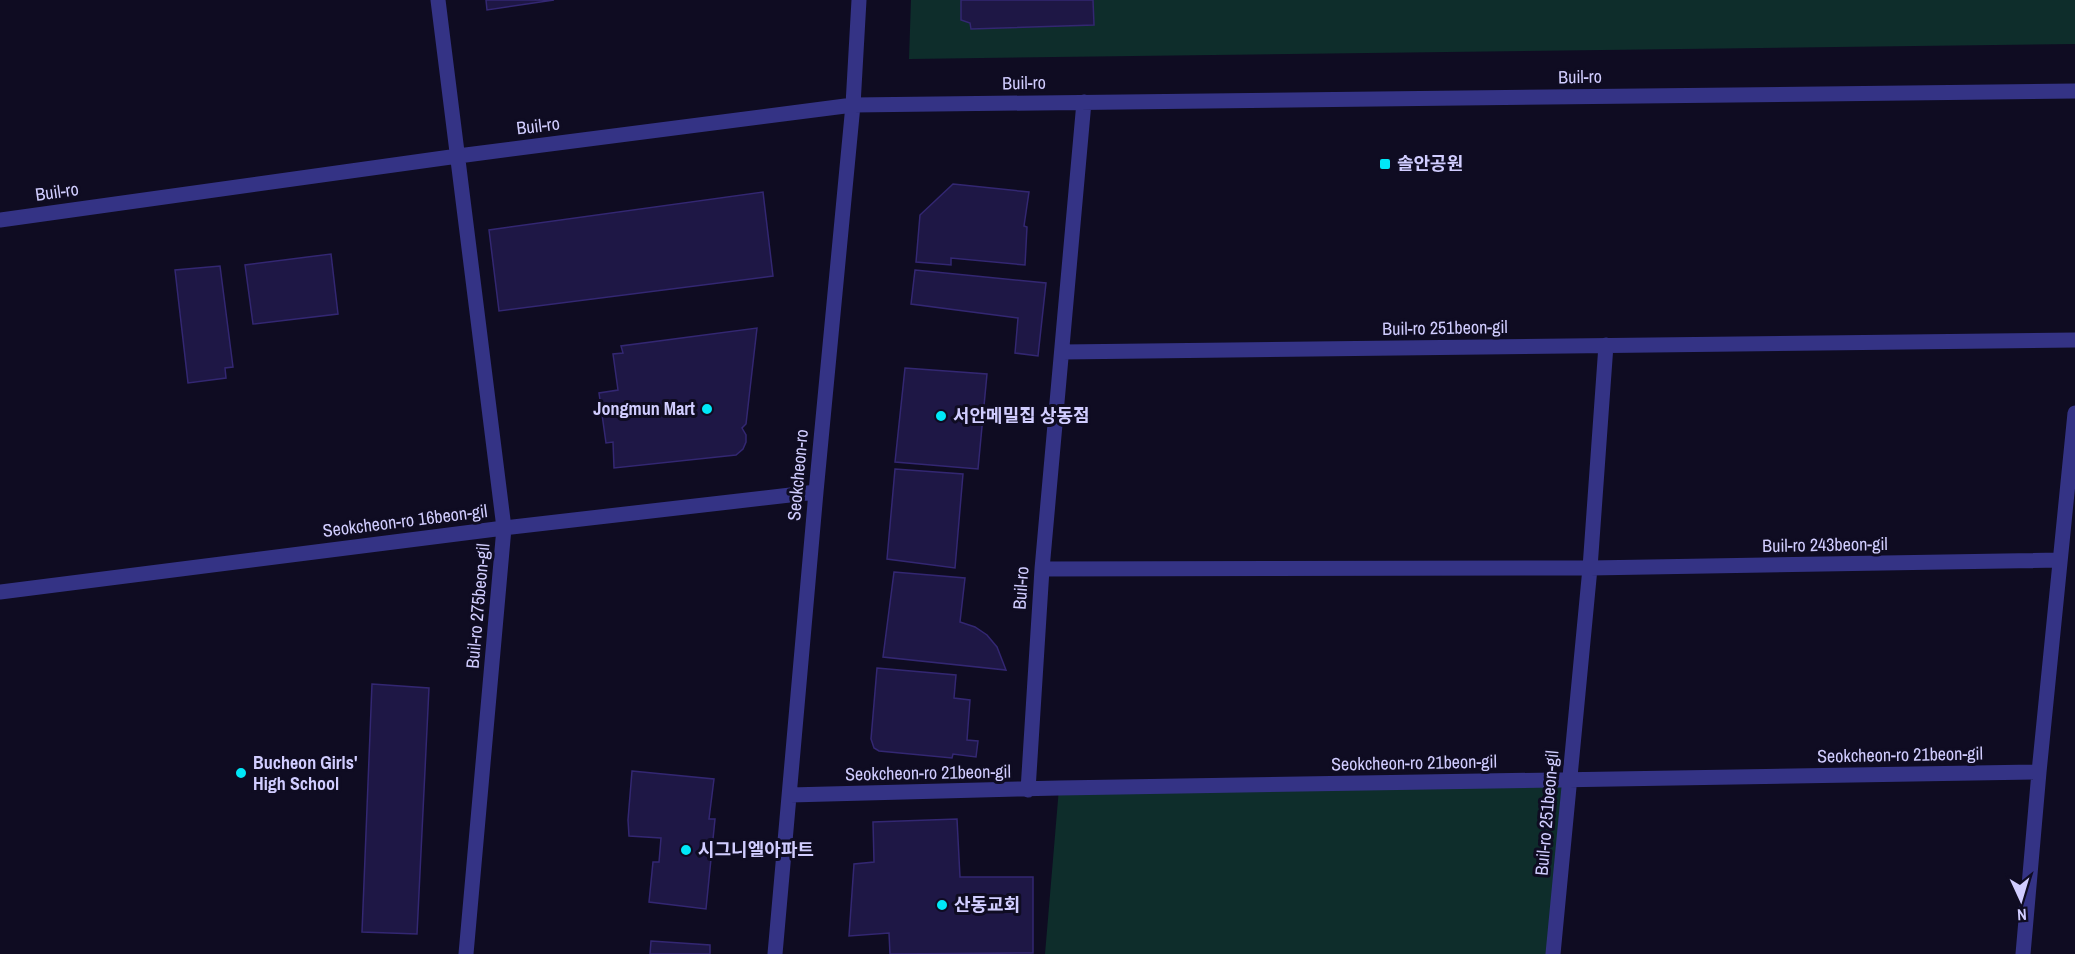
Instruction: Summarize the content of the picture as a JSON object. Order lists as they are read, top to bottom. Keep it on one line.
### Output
{"streets":{"street":["Buil-ro","Buil-ro 251beon-gil","Seokcheon-ro","Seokcheon-ro 16beon-gil","Buil-ro 243beon-gil","Buil-ro 275beon-gil","Seokcheon-ro 21beon-gil"]},"crossings":[["Buil-ro","Buil-ro 251beon-gil"],["Buil-ro","Seokcheon-ro"],["Buil-ro","Buil-ro 275beon-gil"],["Buil-ro","Seokcheon-ro 21beon-gil"],["Buil-ro 251beon-gil","Buil-ro 243beon-gil"],["Buil-ro 251beon-gil","Seokcheon-ro 21beon-gil"],["Seokcheon-ro","Seokcheon-ro 16beon-gil"],["Seokcheon-ro","Seokcheon-ro 21beon-gil"],["Seokcheon-ro 16beon-gil","Buil-ro 275beon-gil"]],"places":{"transit":["솔안공원"],"other":["Jongmun Mart","서안메밀집 상동점","Bucheon Girls' High School","시그니엘아파트","산동교회"]},"north":"bottom"}
